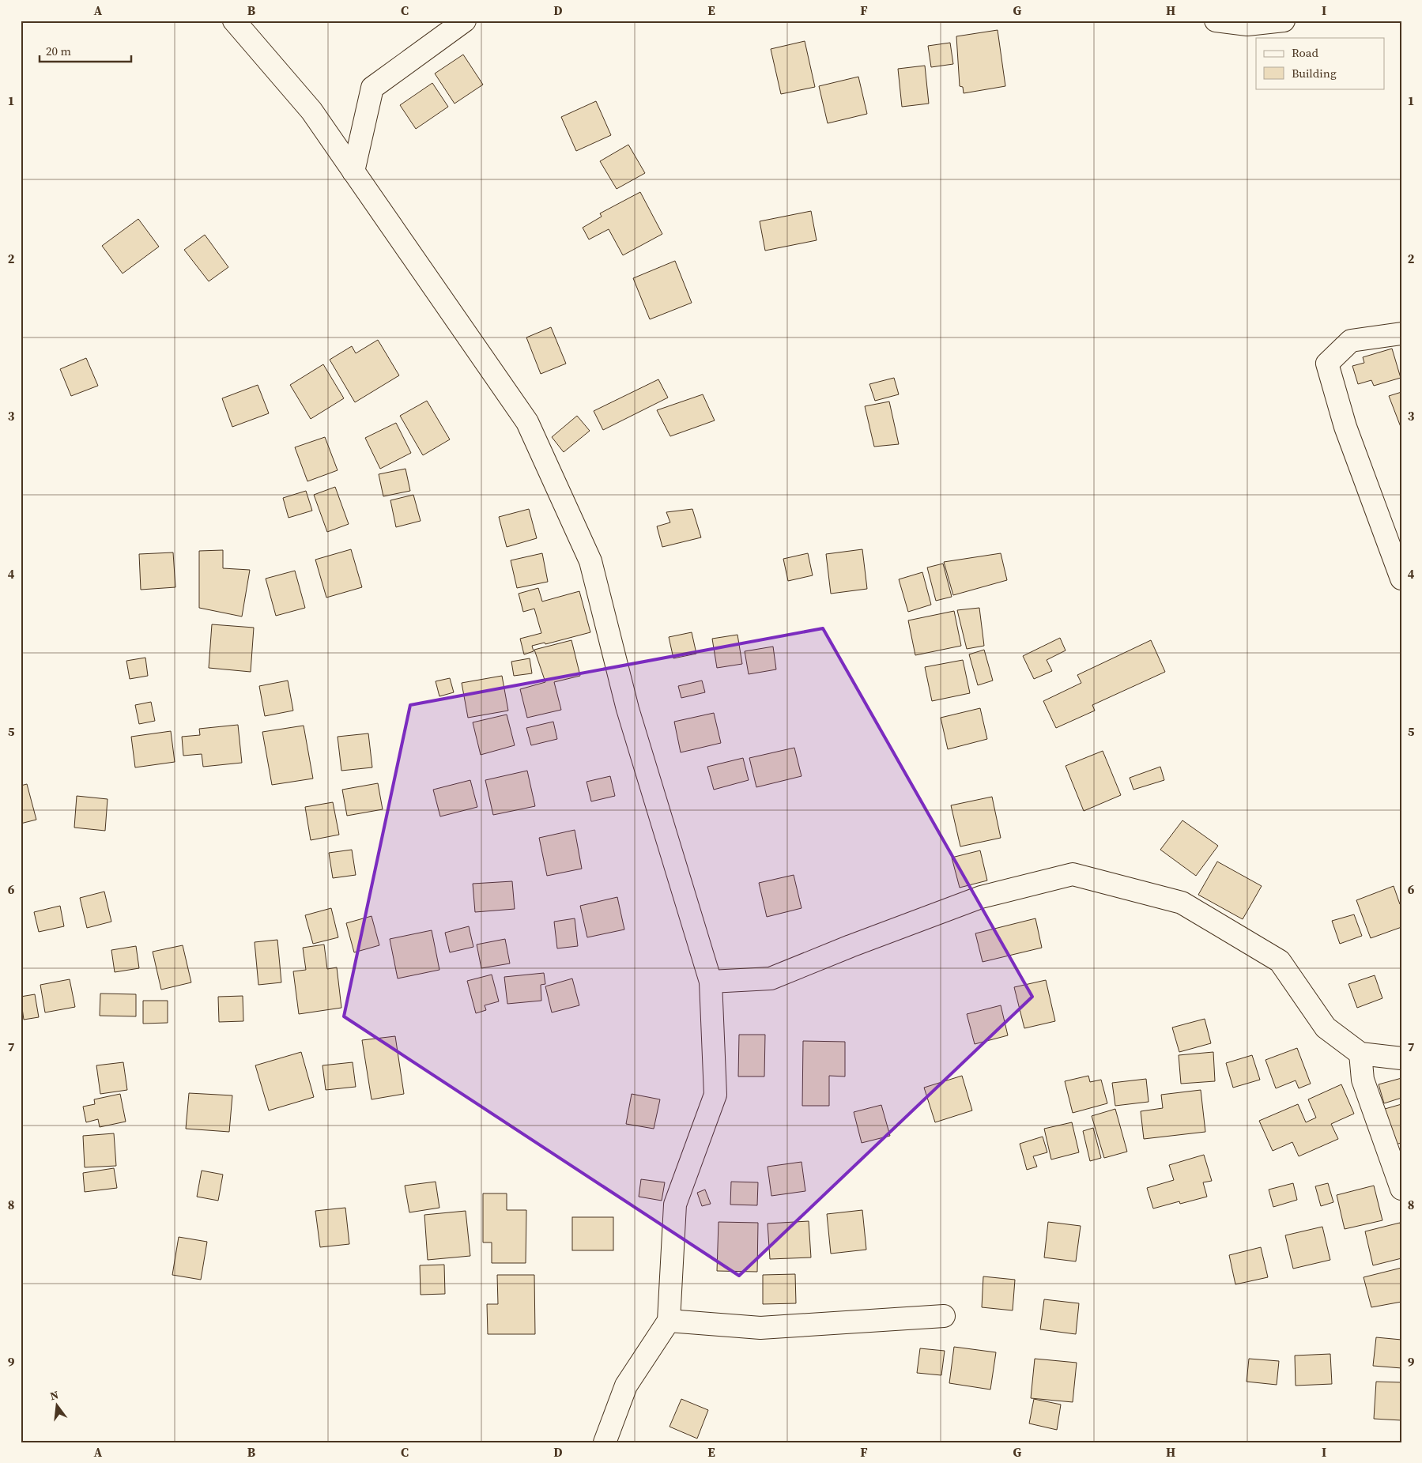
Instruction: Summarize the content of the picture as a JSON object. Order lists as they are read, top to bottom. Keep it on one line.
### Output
{"legend":["Road","Building"],"scale_bar":"20 m","north":"top","grid":{"columns":["A","B","C","D","E","F","G","H","I"],"rows":["1","2","3","4","5","6","7","8","9"]}}
